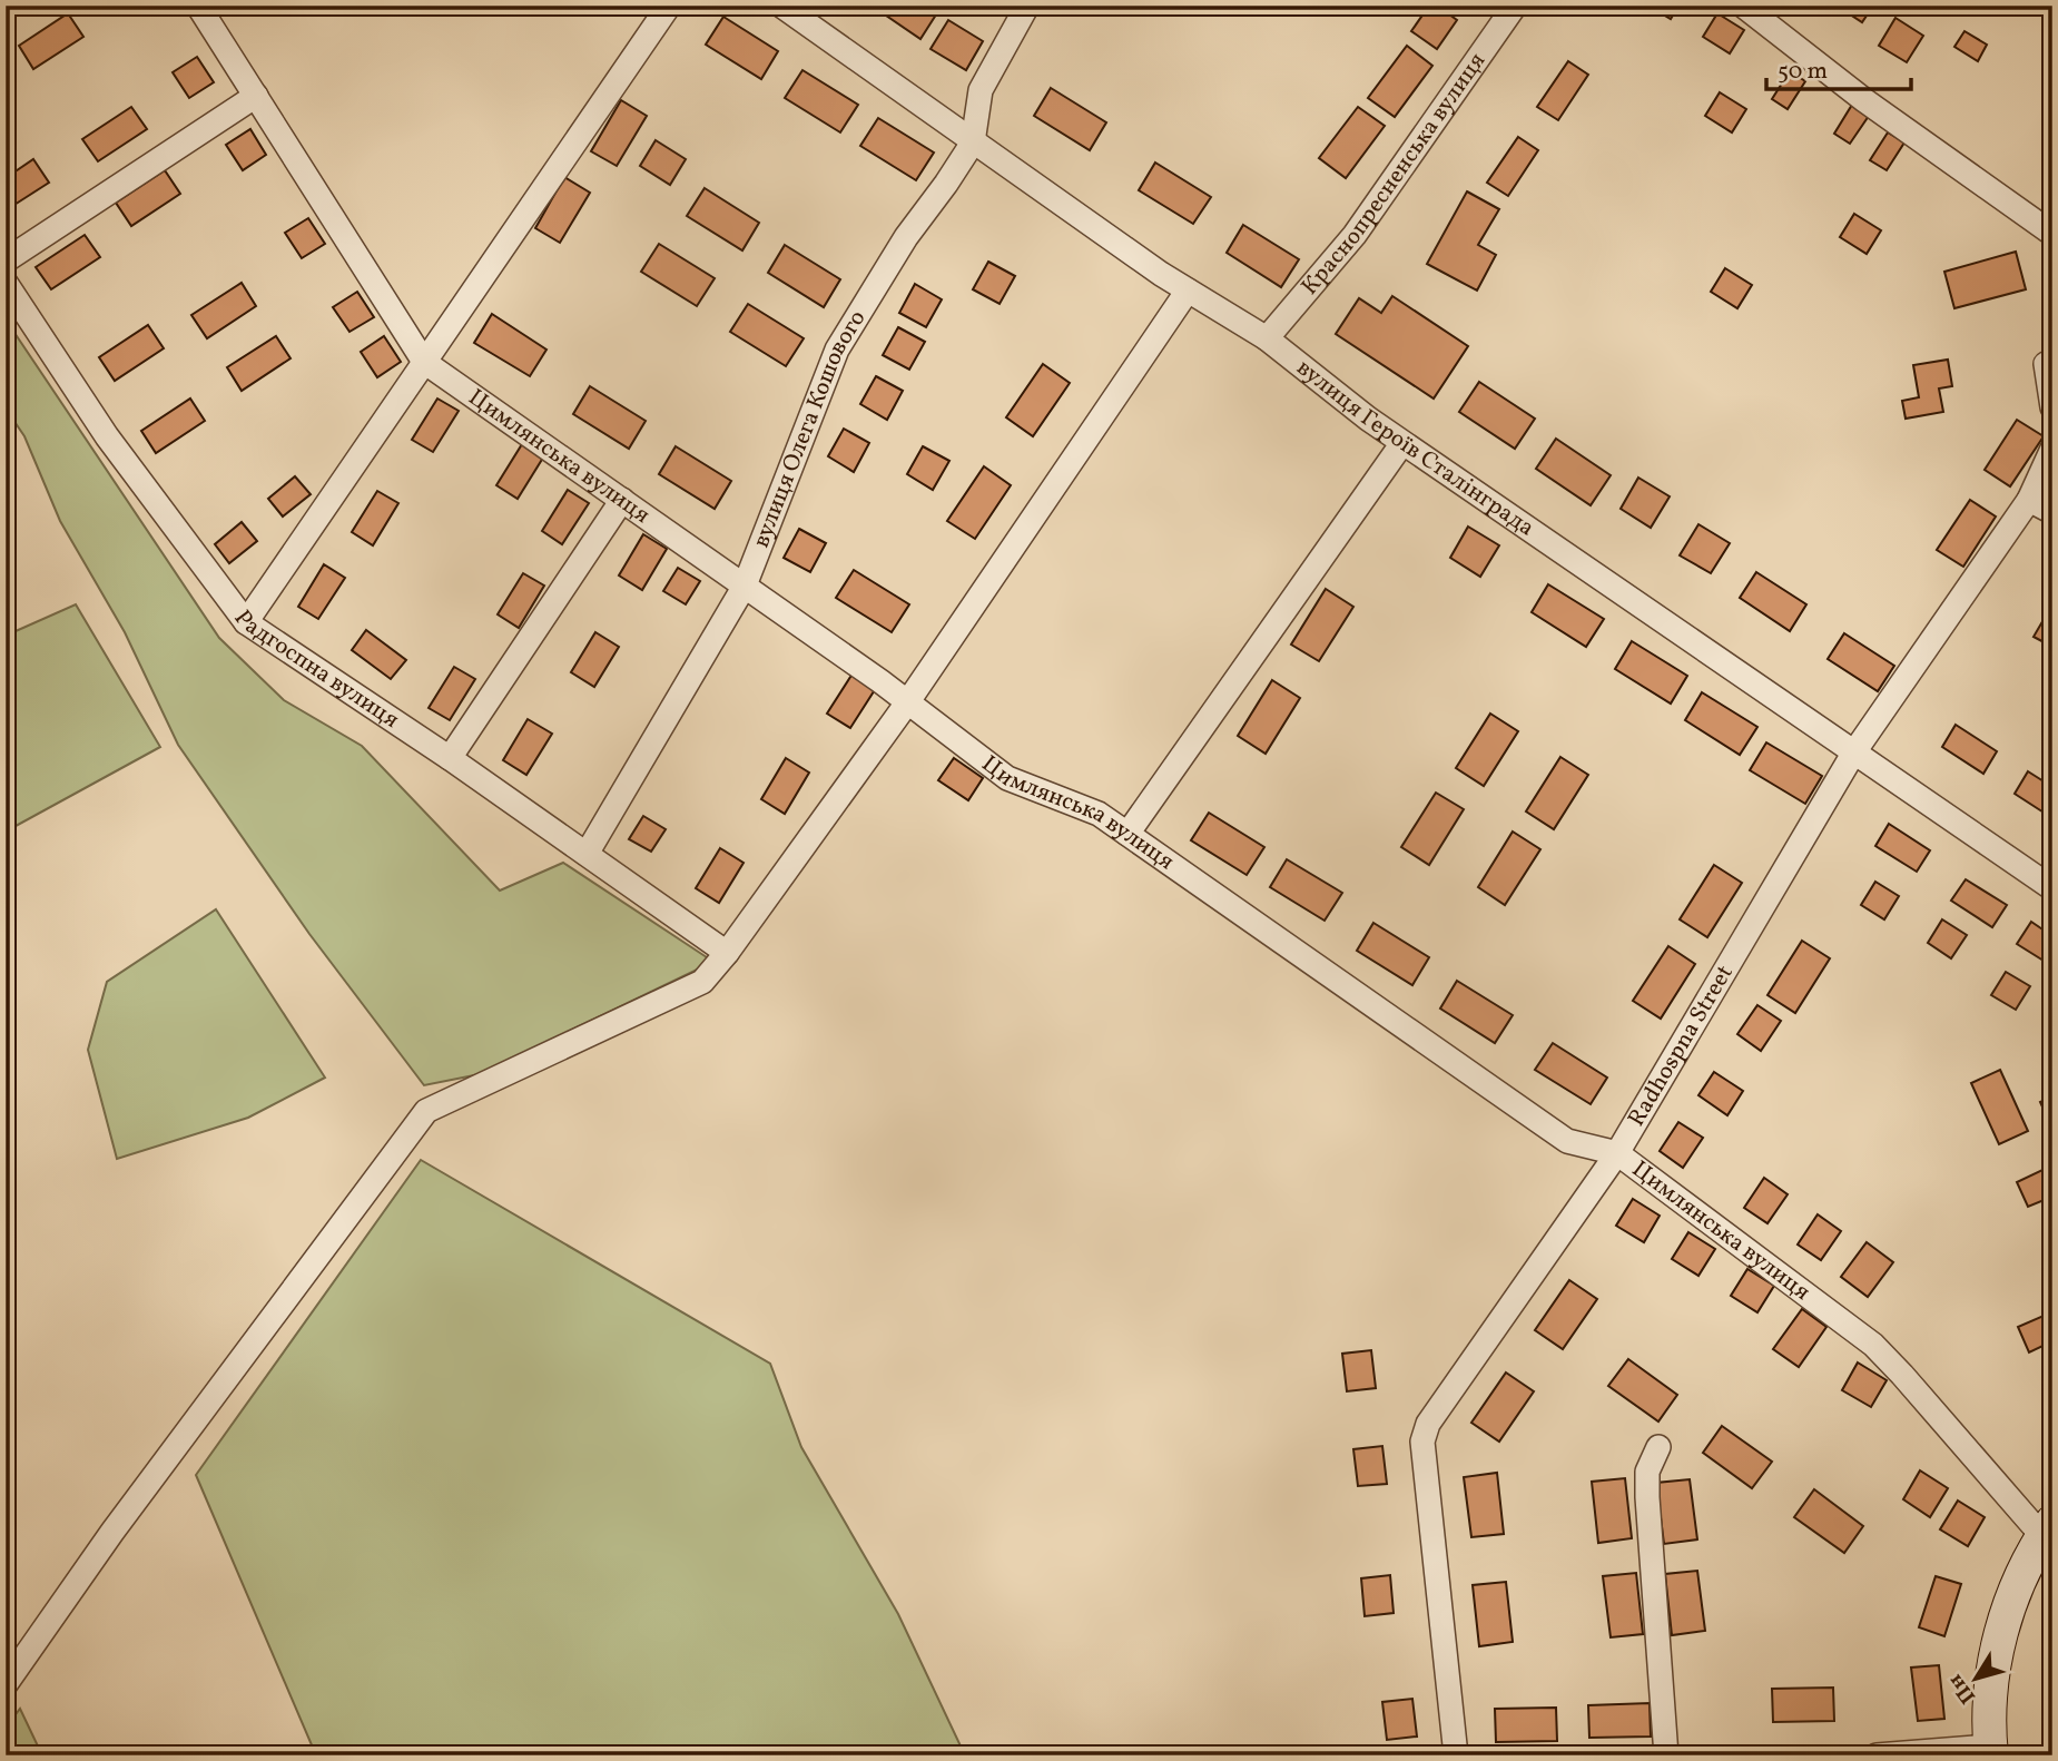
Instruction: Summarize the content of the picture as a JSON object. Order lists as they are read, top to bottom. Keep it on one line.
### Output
{"streets":{"street":["Краснопресненська вулиця","вулиця Олега Кошового","вулиця Героїв Сталінграда","Цимлянська вулиця","Радгоспна вулиця","Radhospna Street"]},"crossings":[["Краснопресненська вулиця","вулиця Героїв Сталінграда"],["вулиця Олега Кошового","вулиця Героїв Сталінграда"],["вулиця Олега Кошового","Цимлянська вулиця"],["вулиця Олега Кошового","Радгоспна вулиця"],["вулиця Героїв Сталінграда","Radhospna Street"],["Цимлянська вулиця","Radhospna Street"]],"scale_bar":"50 m","north":"bottom left"}
